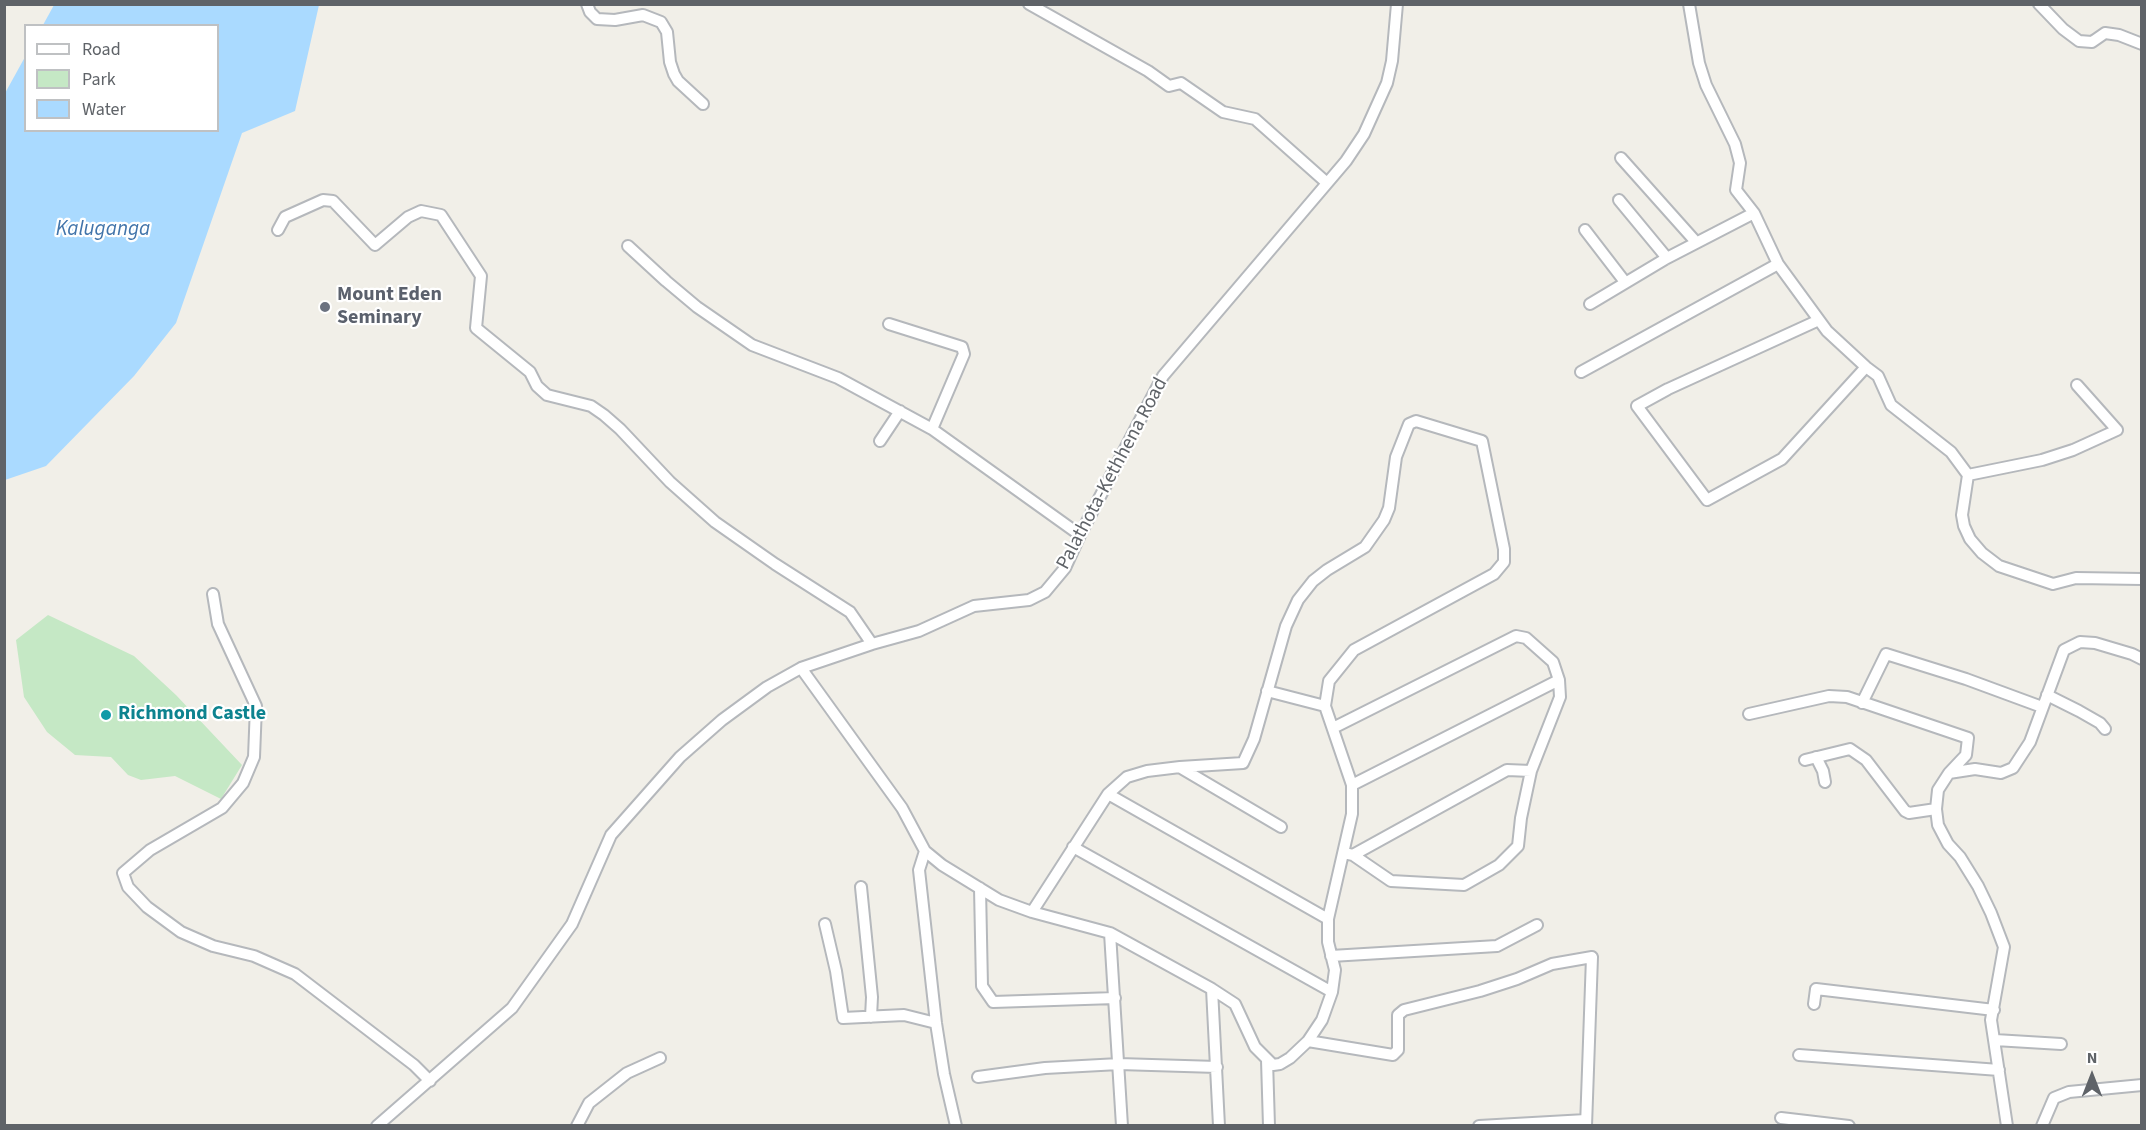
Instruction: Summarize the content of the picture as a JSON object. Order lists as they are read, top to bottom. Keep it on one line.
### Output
{"streets":{"street":["Palathota-Kethhena Road"]},"water":["Kaluganga"],"places":["Mount Eden Seminary","Richmond Castle"],"legend":["Road","Park","Water"],"north":"top"}
